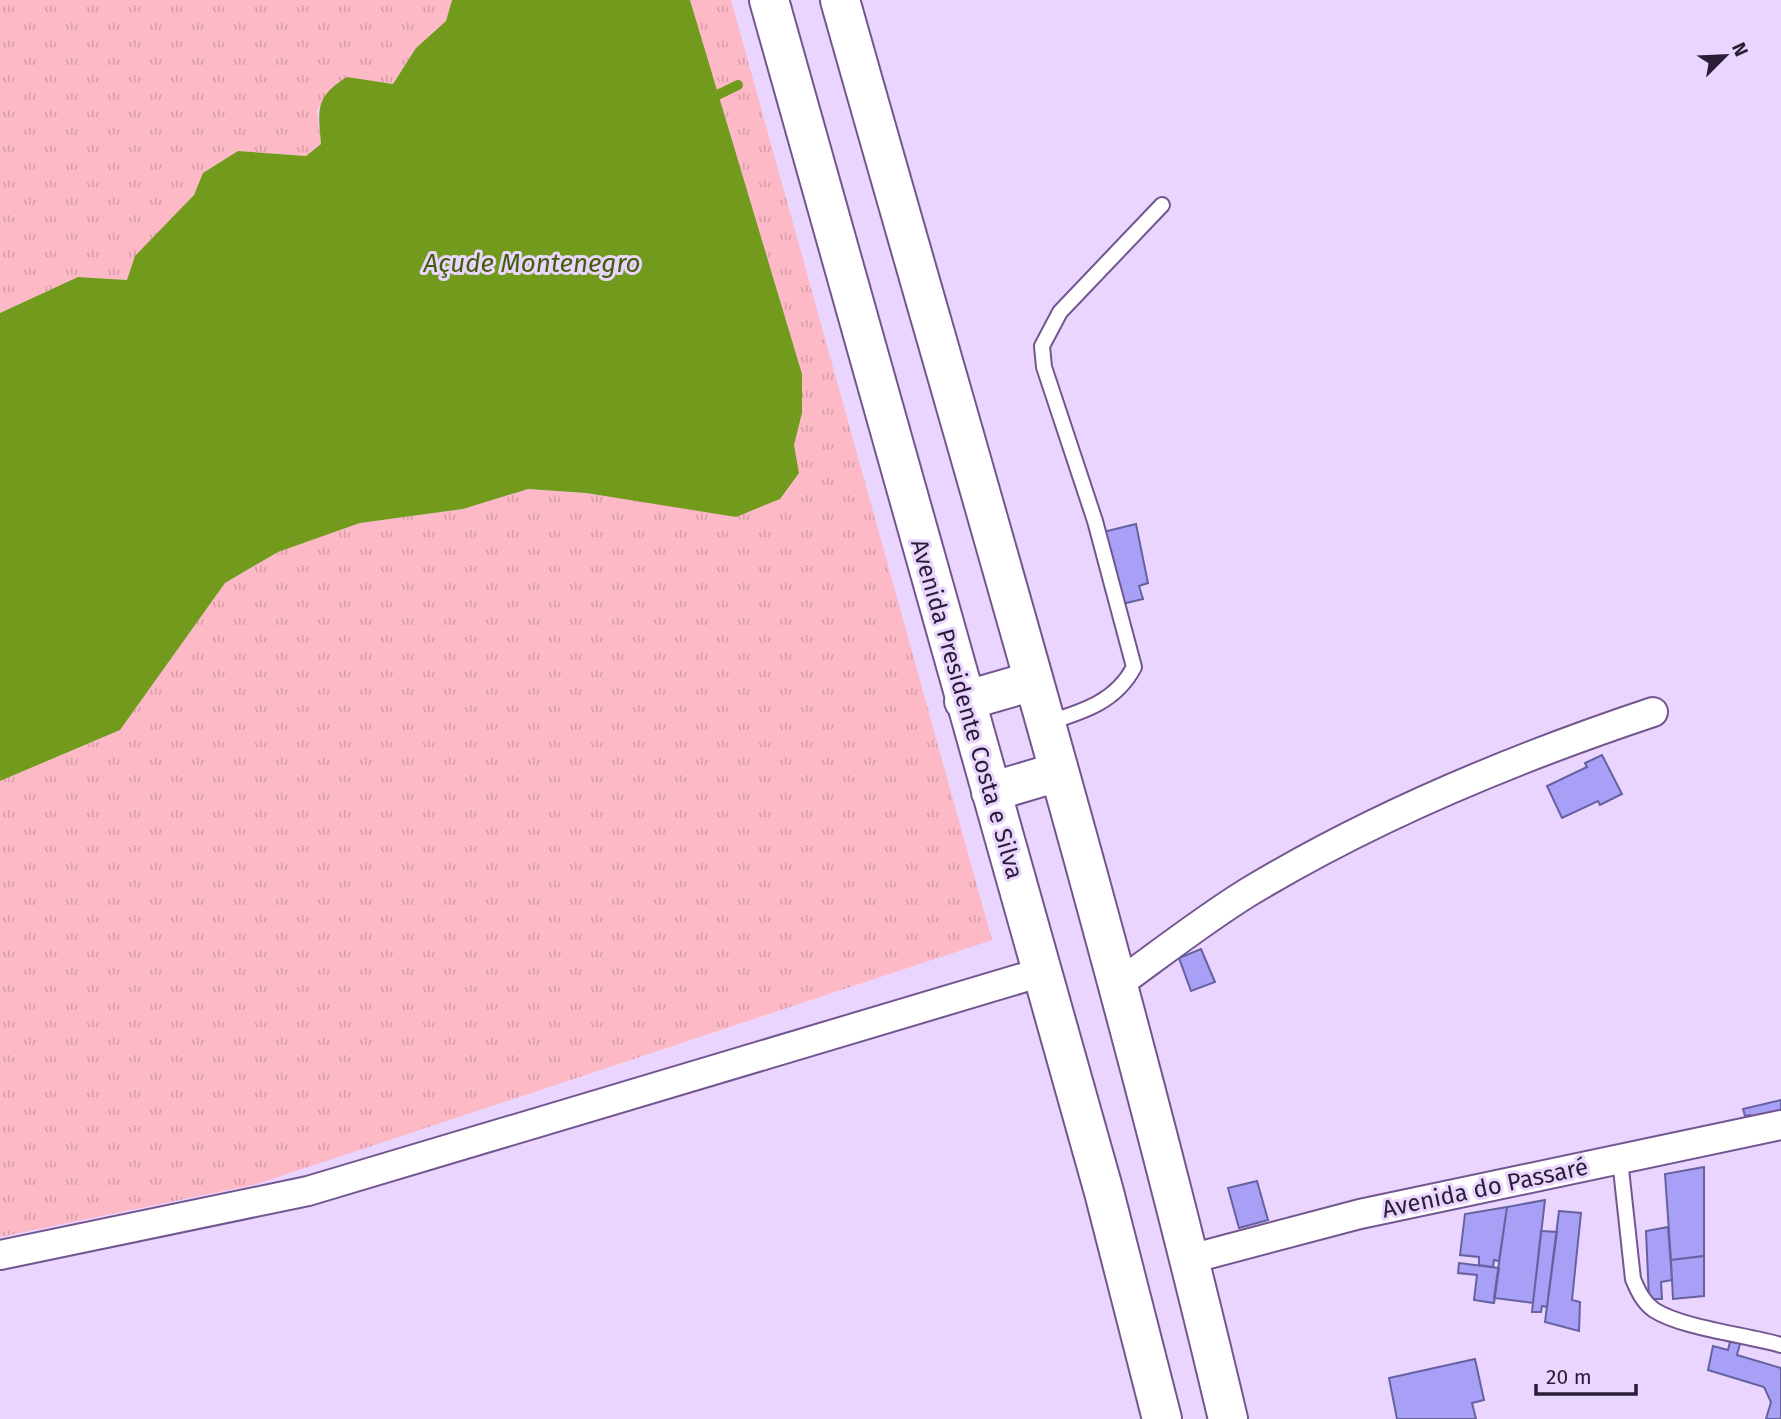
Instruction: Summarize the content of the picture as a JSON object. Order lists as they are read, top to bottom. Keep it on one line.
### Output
{"streets":{"main road":["Avenida Presidente Costa e Silva"],"street":["Avenida do Passaré"]},"water":["Açude Montenegro"],"scale_bar":"20 m","north":"top right"}
